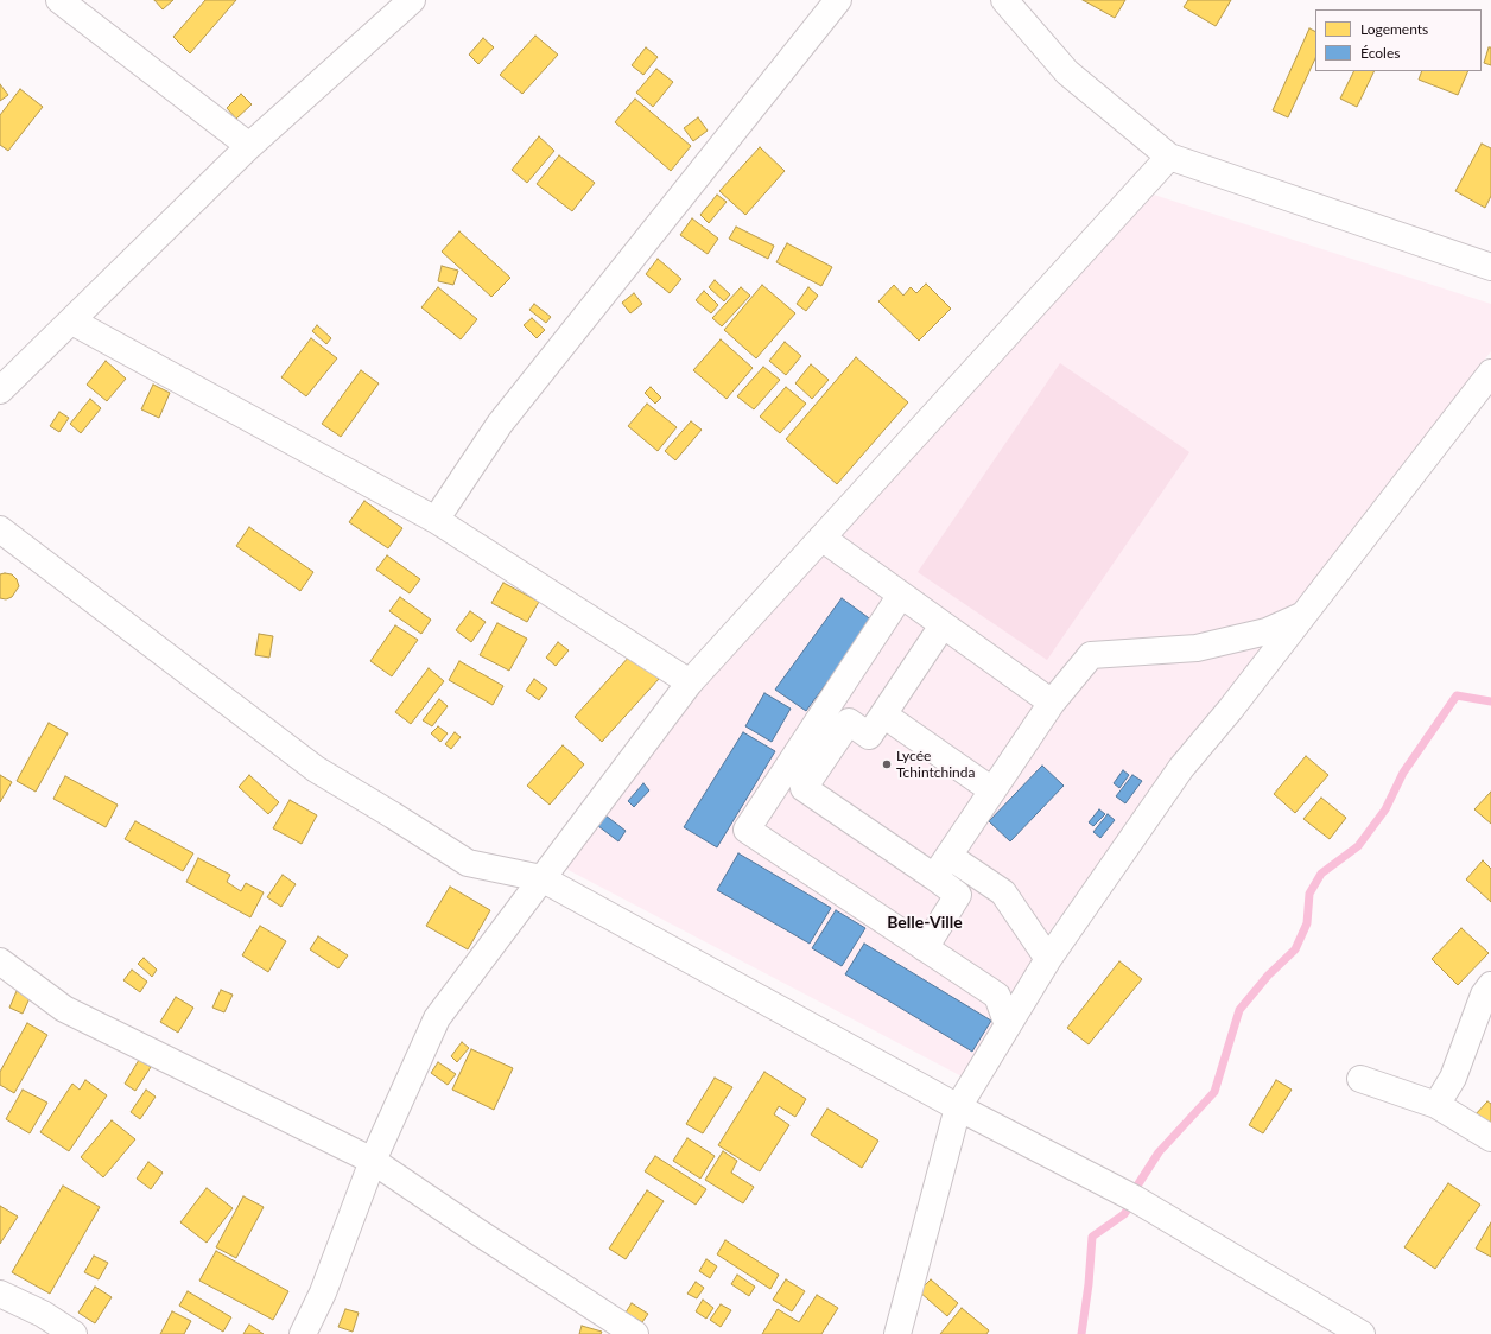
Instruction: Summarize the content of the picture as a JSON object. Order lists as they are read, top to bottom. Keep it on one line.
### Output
{"districts":["Belle-Ville"],"places":["Lycée Tchintchinda"],"legend":["Logements","Écoles"]}
